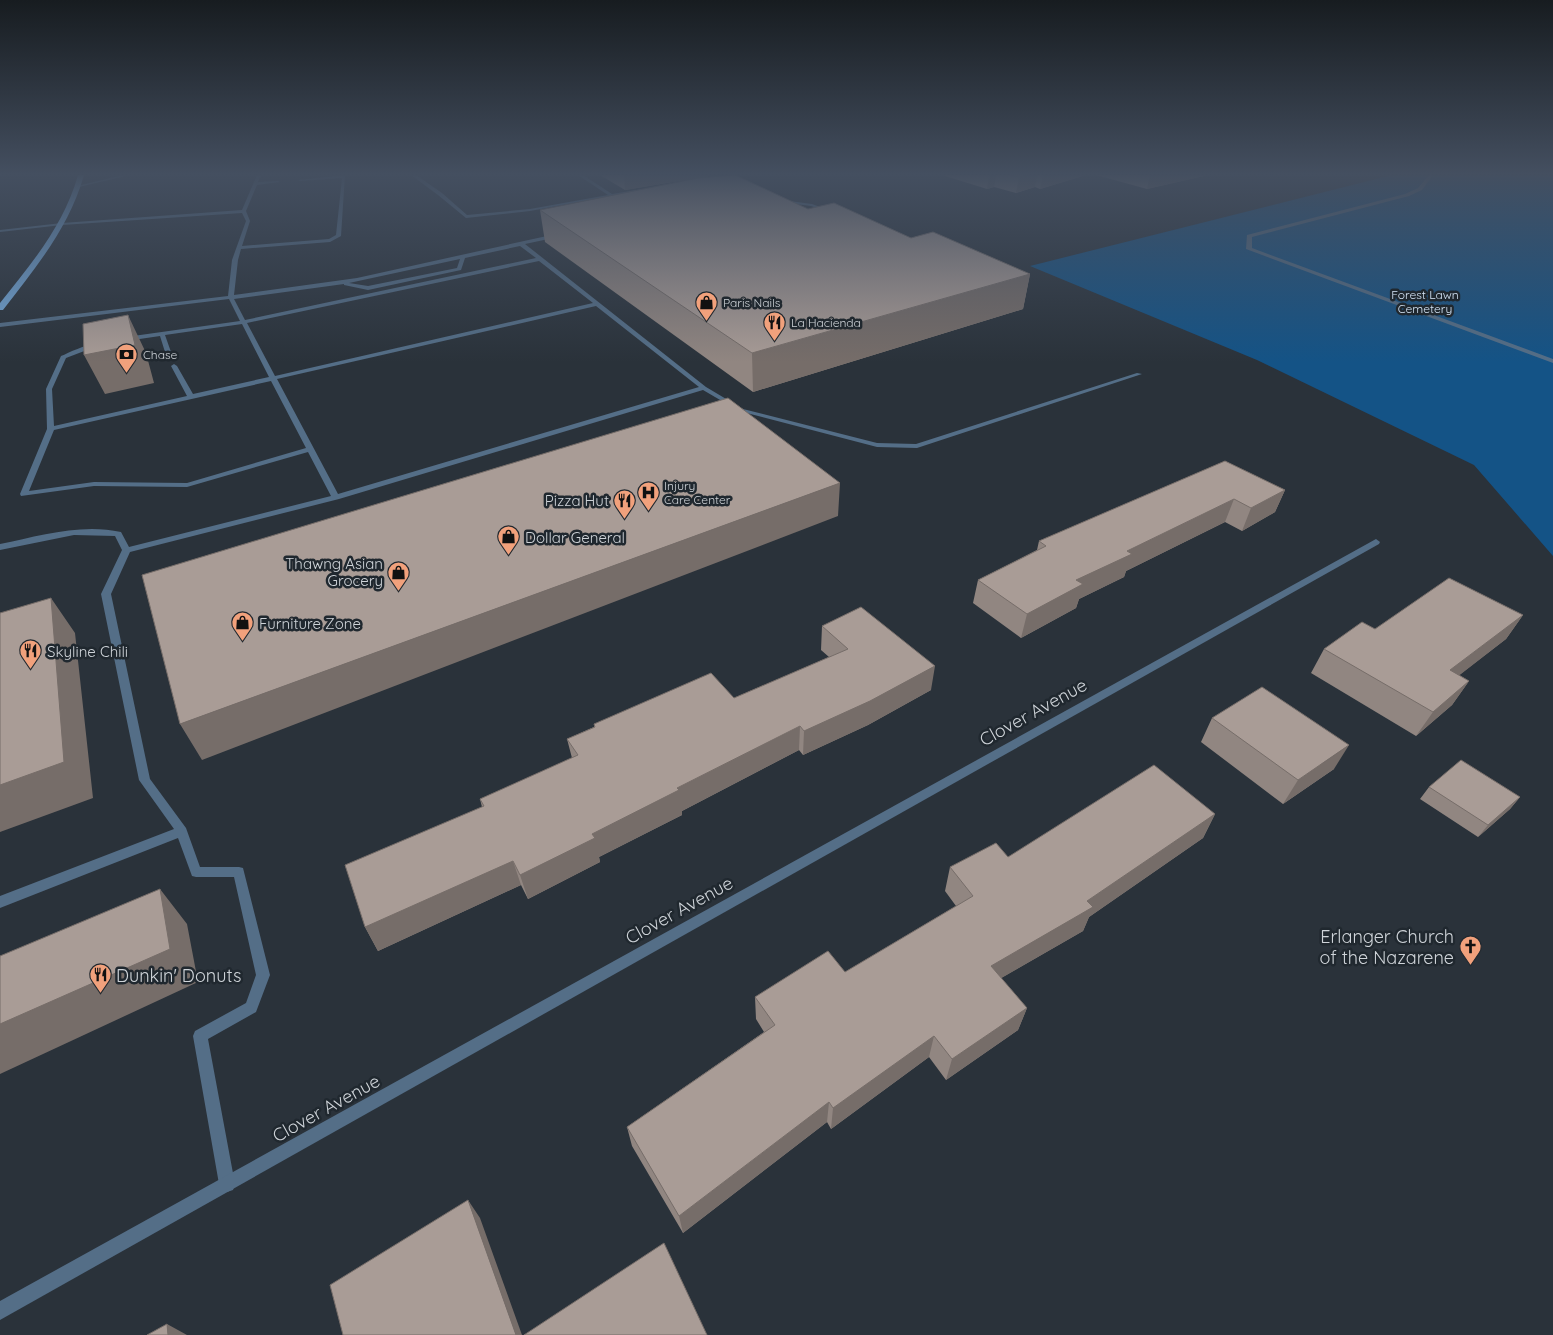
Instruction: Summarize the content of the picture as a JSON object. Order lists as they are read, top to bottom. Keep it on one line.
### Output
{"streets":{"street":["Clover Avenue"]},"parks":["Forest Lawn Cemetery"],"places":{"shop":["Paris Nails","Dollar General","Thawng Asian Grocery","Furniture Zone"],"restaurant":["La Hacienda","Pizza Hut","Skyline Chili","Dunkin' Donuts"],"bank":["Chase"],"hospital":["Injury Care Center"],"church":["Erlanger Church of the Nazarene"]}}
